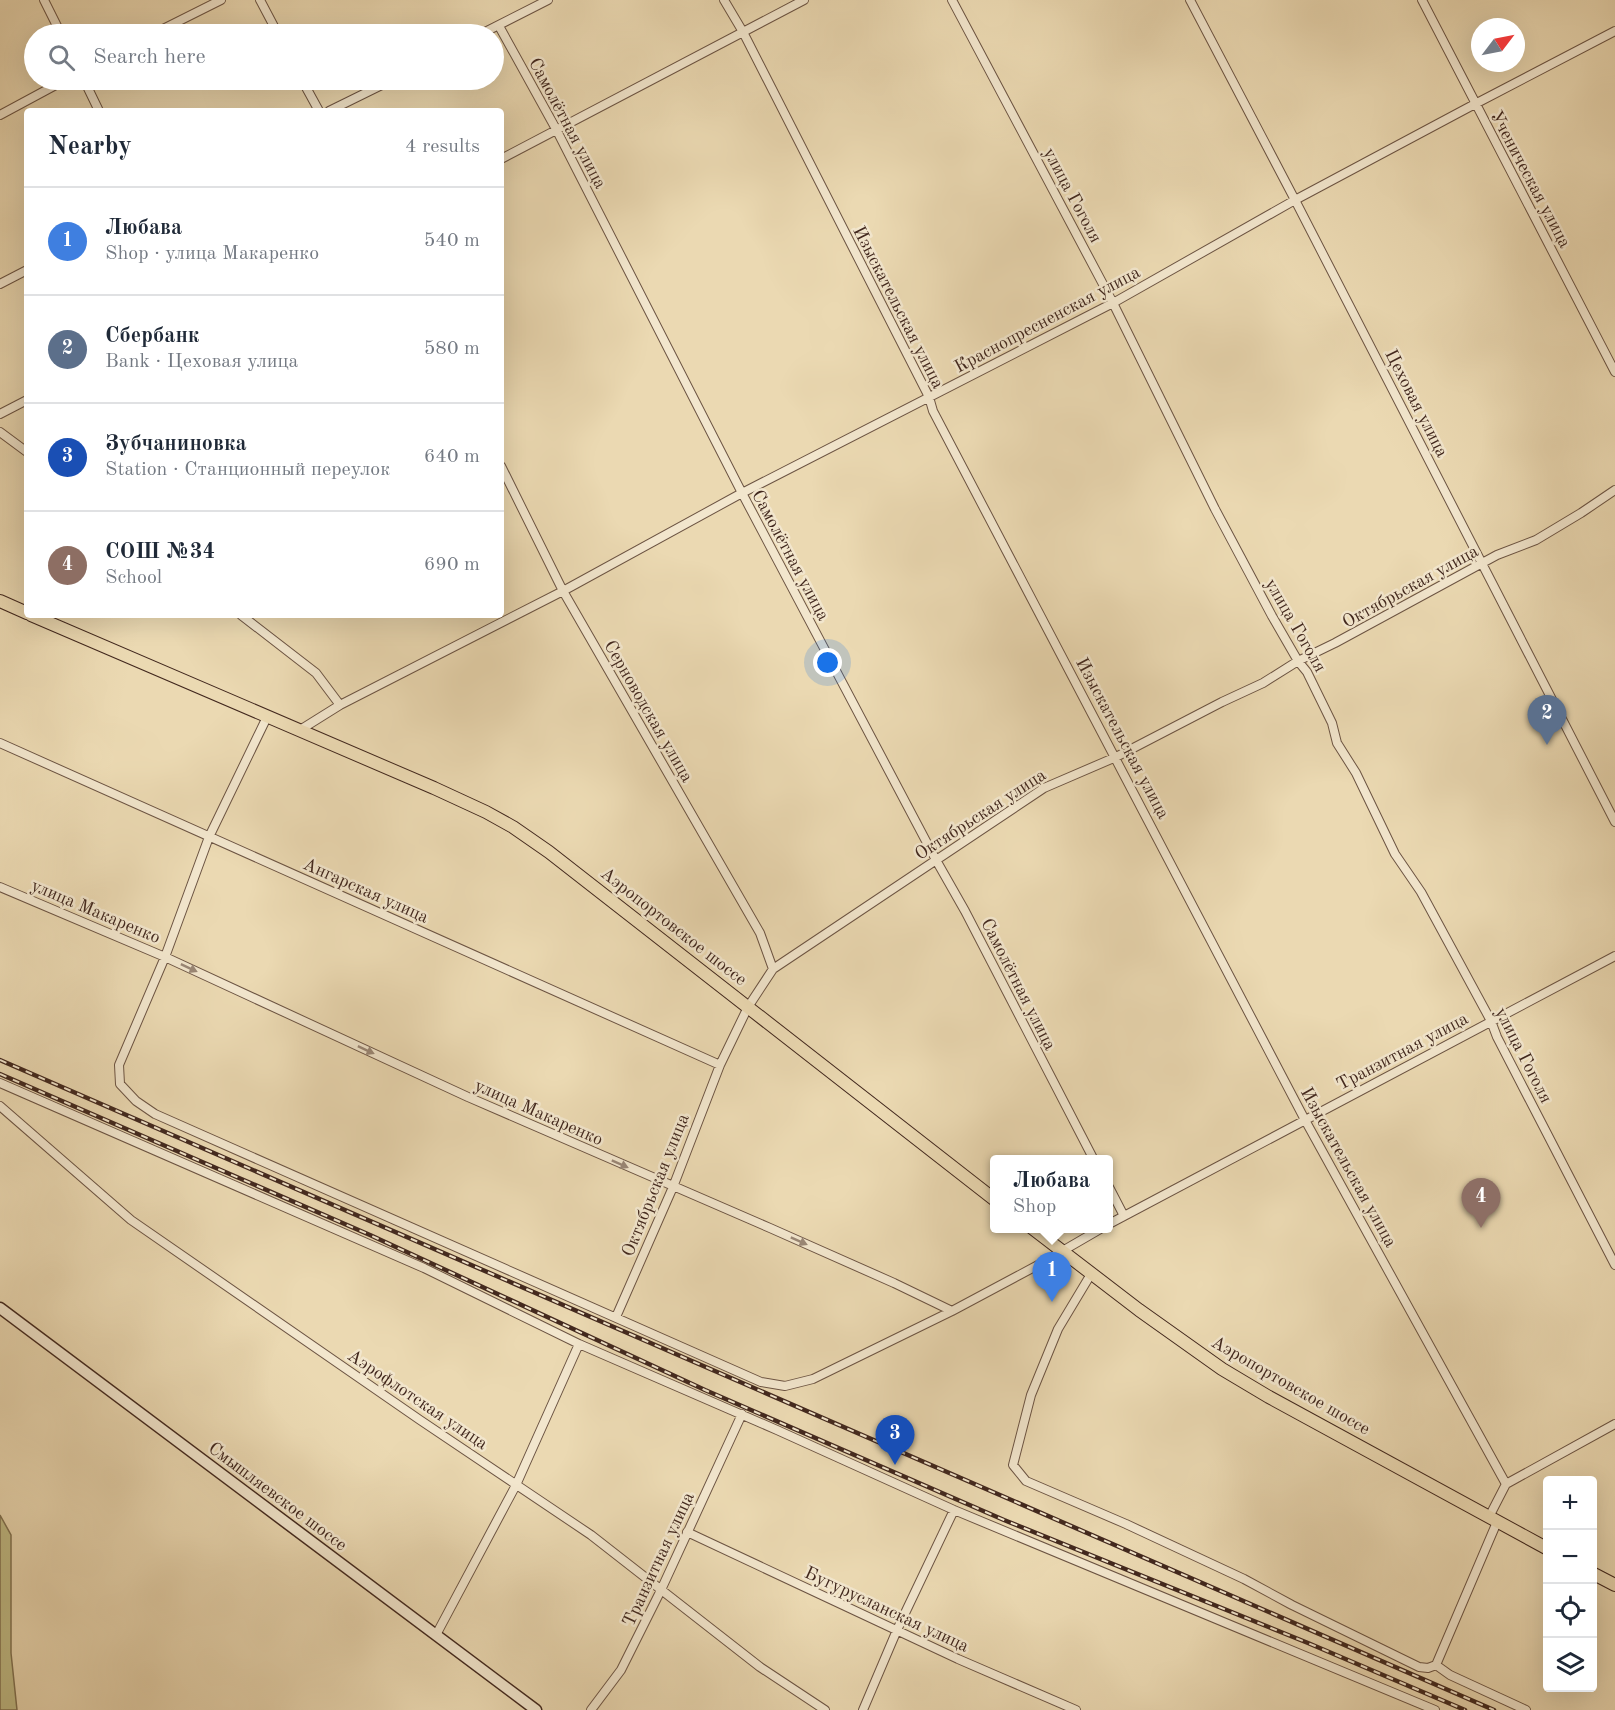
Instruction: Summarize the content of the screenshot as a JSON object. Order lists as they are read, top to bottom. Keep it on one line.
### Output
{"streets":{"main road":["Аэропортовское шоссе"],"street":["Самолётная улица","Ученическая улица","улица Гоголя","Изыскательская улица","Краснопресненская улица","Цеховая улица","Октябрьская улица","Серноводская улица","Ангарская улица","улица Макаренко","Транзитная улица","Аэрофлотская улица","Смышляевское шоссе","Бугурусланская улица"]},"crossings":[["Самолётная улица","Краснопресненская улица"],["Самолётная улица","Октябрьская улица"],["Ученическая улица","Краснопресненская улица"],["улица Гоголя","Краснопресненская улица"],["улица Гоголя","Октябрьская улица"],["улица Гоголя","Транзитная улица"],["Изыскательская улица","Краснопресненская улица"],["Изыскательская улица","Октябрьская улица"],["Изыскательская улица","Транзитная улица"],["Краснопресненская улица","Цеховая улица"],["Краснопресненская улица","Серноводская улица"],["Краснопресненская улица","Аэропортовское шоссе"],["Цеховая улица","Октябрьская улица"],["Октябрьская улица","Серноводская улица"],["Октябрьская улица","Ангарская улица"],["Октябрьская улица","улица Макаренко"],["Октябрьская улица","Аэропортовское шоссе"],["Транзитная улица","Аэрофлотская улица"],["Транзитная улица","Бугурусланская улица"]],"one_way":["улица Макаренко"],"north":"top right","page":{"search":"Search here","heading":["Nearby","4 results"],"list":[{"mark":"1","name":"Любава","note":"Shop · улица Макаренко","value":"540 m"},{"mark":"2","name":"Сбербанк","note":"Bank · Цеховая улица","value":"580 m"},{"mark":"3","name":"Зубчаниновка","note":"Station · Станционный переулок","value":"640 m"},{"mark":"4","name":"СОШ №34","note":"School","value":"690 m"}],"pins":["2","4","1","3"],"popup":["Любава","Shop"],"map_buttons":["+","−"]}}
